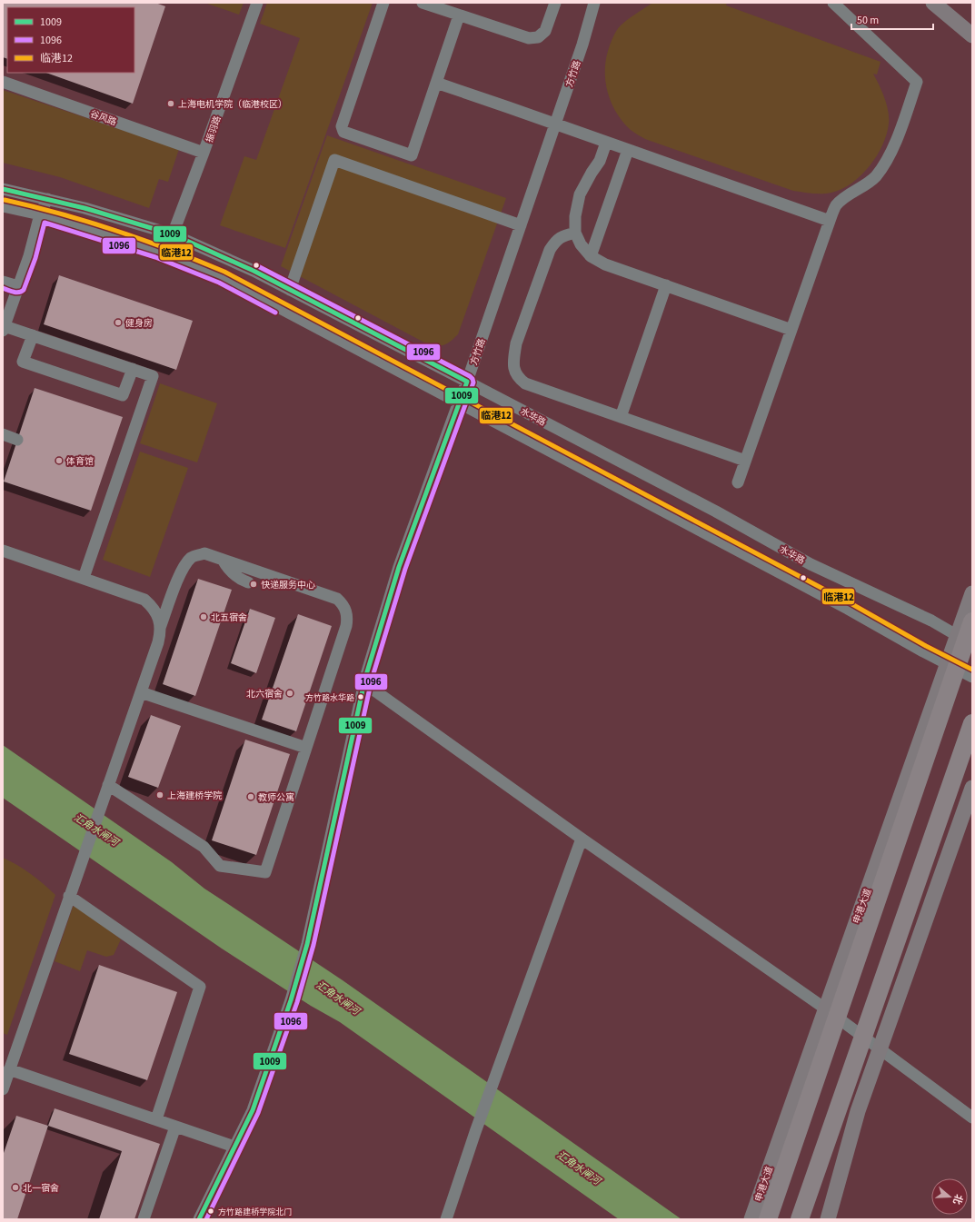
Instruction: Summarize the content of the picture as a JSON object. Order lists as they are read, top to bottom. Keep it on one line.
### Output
{"streets":{"main road":["申港大道"],"street":["方竹路","谷风路","振羽路","水华路"]},"crossings":[["方竹路","水华路"],["谷风路","振羽路"],["振羽路","水华路"],["水华路","申港大道"]],"water":["汇角水闸河"],"places":["上海电机学院（临港校区）","健身房","体育馆","快递服务中心","北五宿舍","北六宿舍","方竹路水华路","上海建桥学院","教师公寓","北一宿舍","方竹路建桥学院北门"],"lines":["transit line 1009","transit line 临港12","transit line 1096"],"legend":["1009","1096","临港12"],"scale_bar":"50 m","north":"right"}
